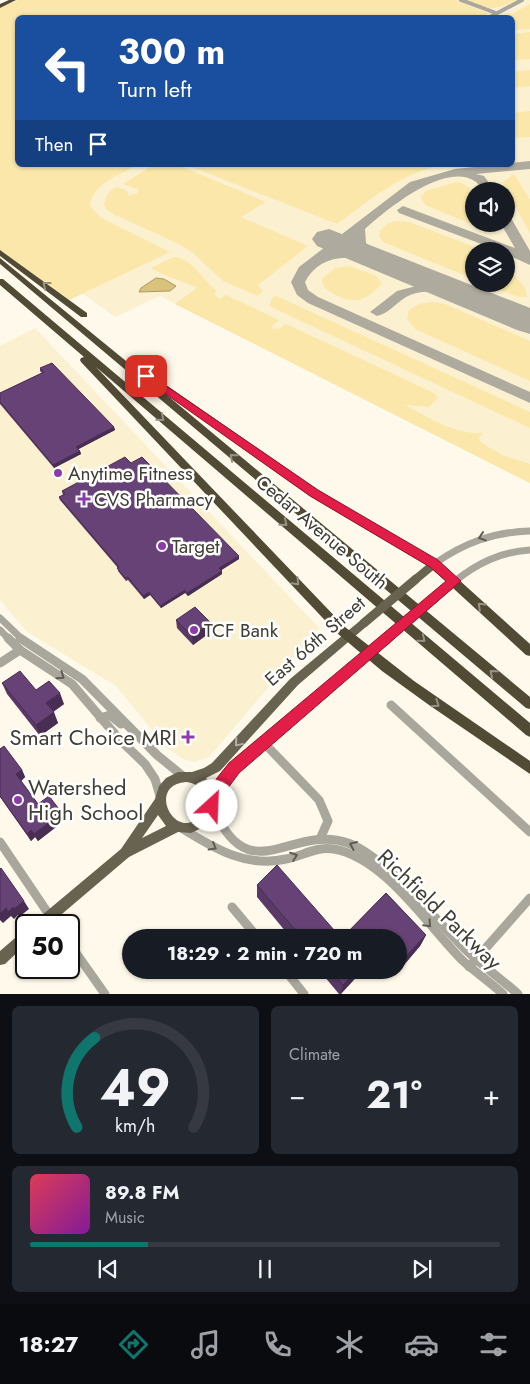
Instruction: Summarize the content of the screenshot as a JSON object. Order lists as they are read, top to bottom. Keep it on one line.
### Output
{"streets":{"highway":["Cedar Avenue South"],"main road":["East 66th Street"],"street":["Richfield Parkway"]},"crossings":[["East 66th Street","Richfield Parkway"]],"one_way":["East 66th Street"],"places":{"other":["Anytime Fitness","Target","TCF Bank","Watershed High School"],"health":["CVS Pharmacy","Smart Choice MRI"]},"page":{"turn":["300 m","Turn left"],"then":"Then","limit":"50","trip":"18:29 · 2 min · 720 m","tile":"Climate","heat":["−","21°","+"],"song":["89.8 FM","Music"],"tabs":"18:27","gauge":["49","km/h"]}}
